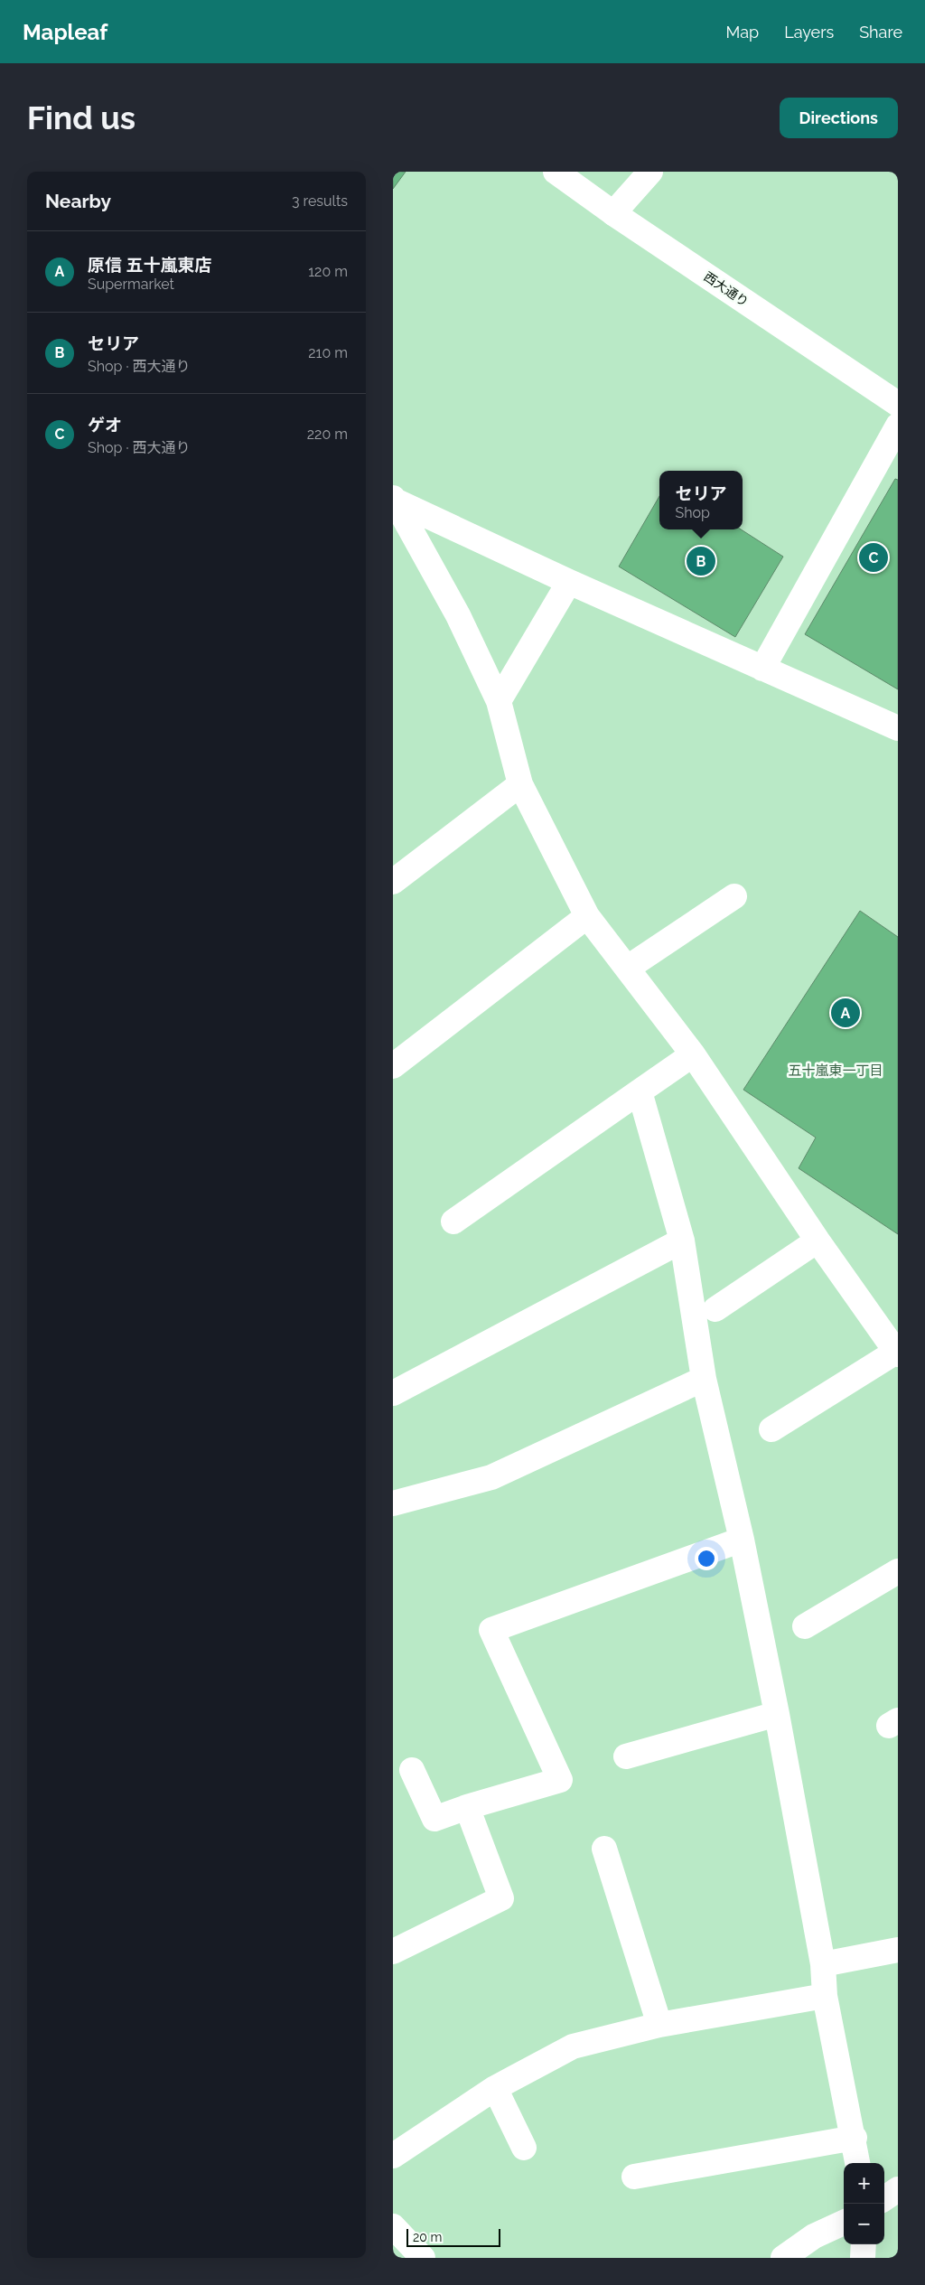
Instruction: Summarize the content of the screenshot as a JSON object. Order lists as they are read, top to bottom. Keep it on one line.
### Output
{"streets":{"street":["西大通り"]},"districts":["五十嵐東一丁目"],"scale_bar":"20 m","page":{"header":"Mapleaf","nav":["Map","Layers","Share"],"buttons":"Directions","title":"Find us","heading":["Nearby","3 results"],"list":[{"mark":"A","name":"原信 五十嵐東店","note":"Supermarket","value":"120 m"},{"mark":"B","name":"セリア","note":"Shop · 西大通り","value":"210 m"},{"mark":"C","name":"ゲオ","note":"Shop · 西大通り","value":"220 m"}],"popup":["セリア","Shop"],"pins":["C","B","A"],"map_buttons":["+","−"],"scale":"20 m"}}
